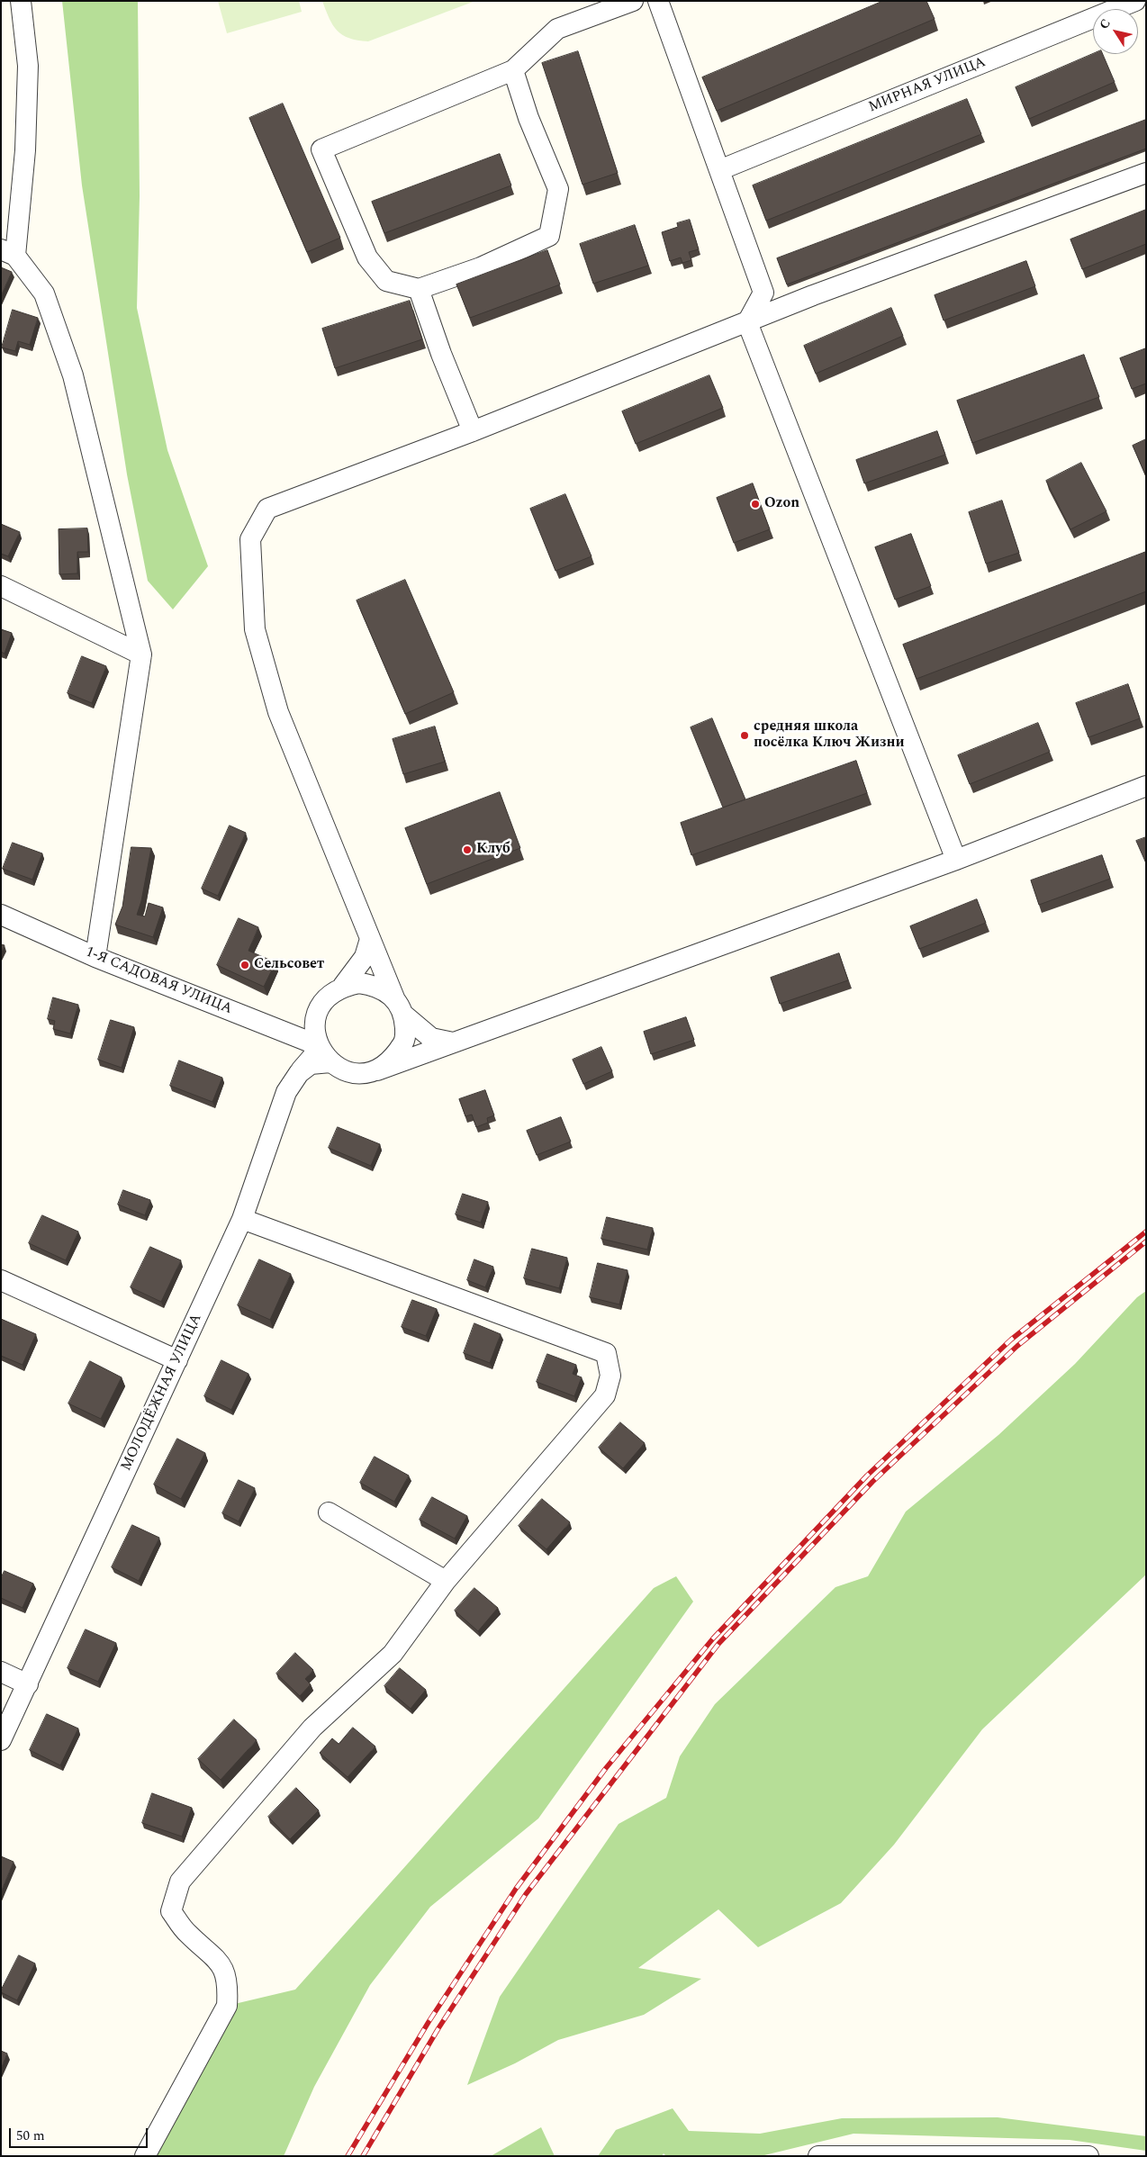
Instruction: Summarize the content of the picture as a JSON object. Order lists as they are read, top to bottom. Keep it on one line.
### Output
{"streets":{"street":["МИРНАЯ УЛИЦА","1-Я САДОВАЯ УЛИЦА","МОЛОДЁЖНАЯ УЛИЦА"]},"crossings":[["1-Я САДОВАЯ УЛИЦА","МОЛОДЁЖНАЯ УЛИЦА"]],"places":["Ozon","средняя школа посёлка Ключ Жизни","Клуб","Сельсовет"],"scale_bar":"50 m","north":"top left"}
